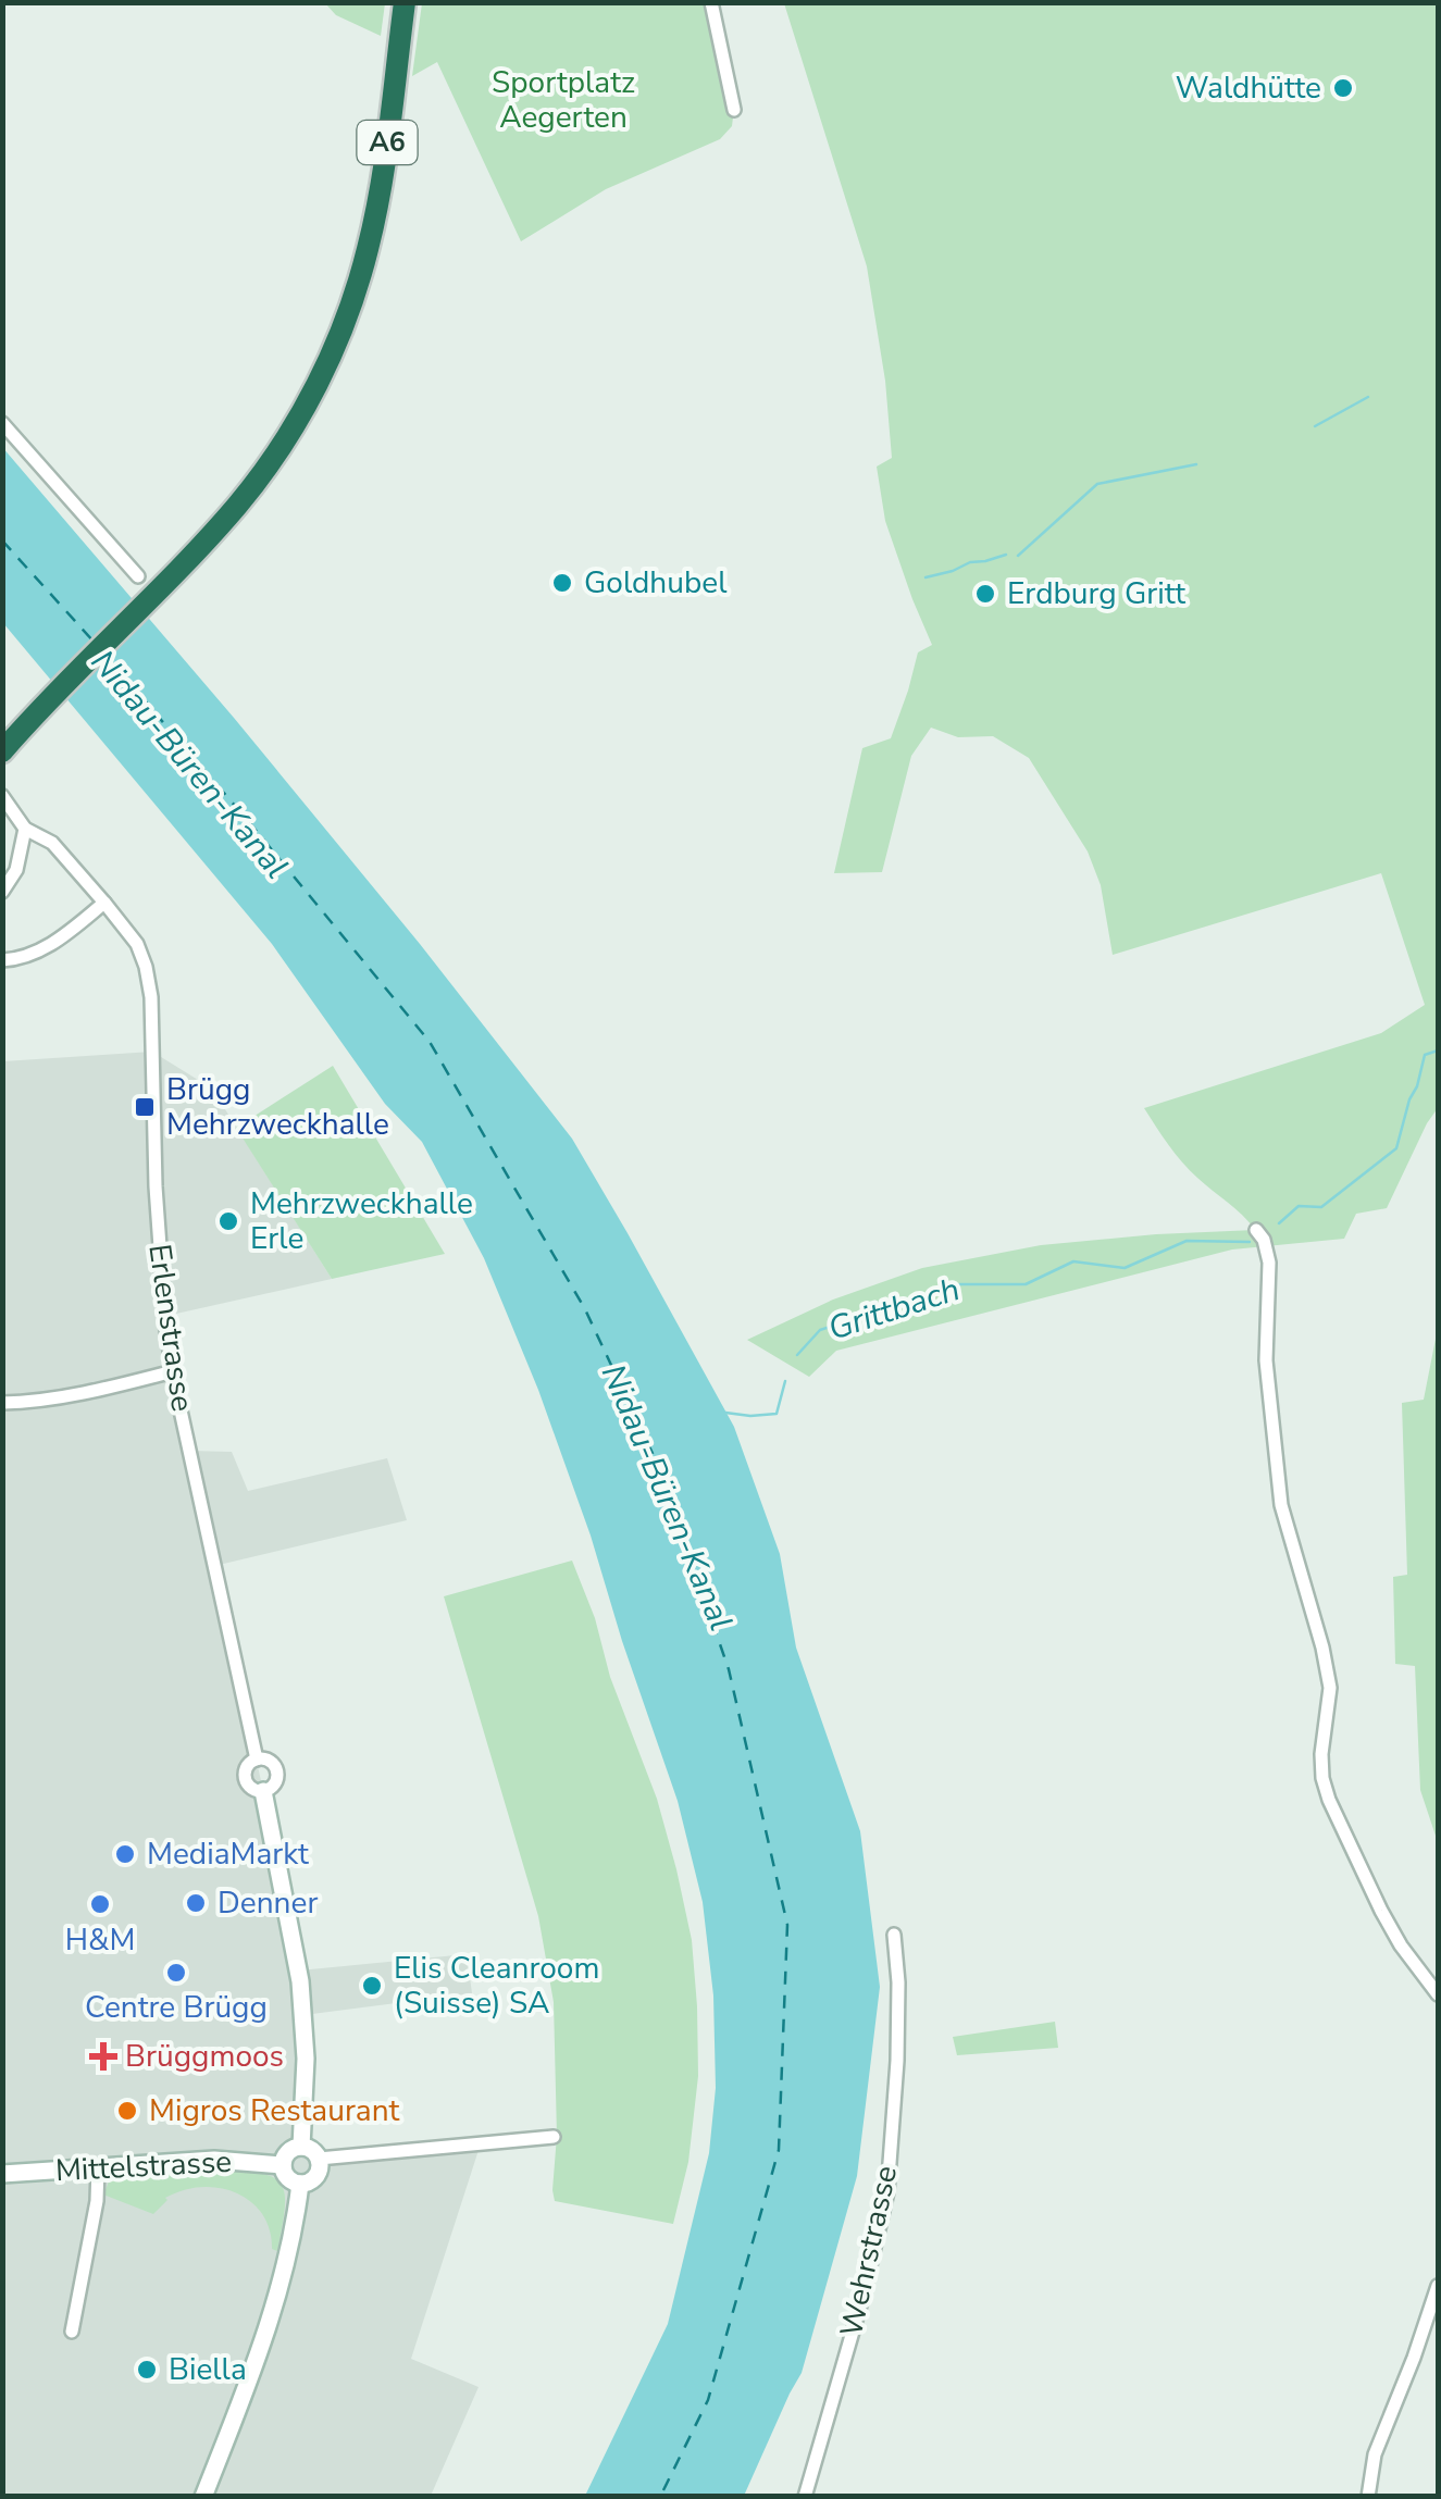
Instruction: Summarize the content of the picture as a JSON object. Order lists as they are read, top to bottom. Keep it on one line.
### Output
{"streets":{"highway":["A6"],"main road":["Mittelstrasse"],"street":["Erlenstrasse","Wehrstrasse"]},"water":["Nidau-Büren-Kanal","Grittbach"],"parks":["Sportplatz Aegerten"],"places":{"other":["Waldhütte","Goldhubel","Erdburg Gritt","Mehrzweckhalle Erle","MediaMarkt","Denner","H&M","Centre Brügg","Elis Cleanroom (Suisse) SA","Migros Restaurant","Biella"],"transit":["Brügg Mehrzweckhalle"],"health":["Brüggmoos"]}}
